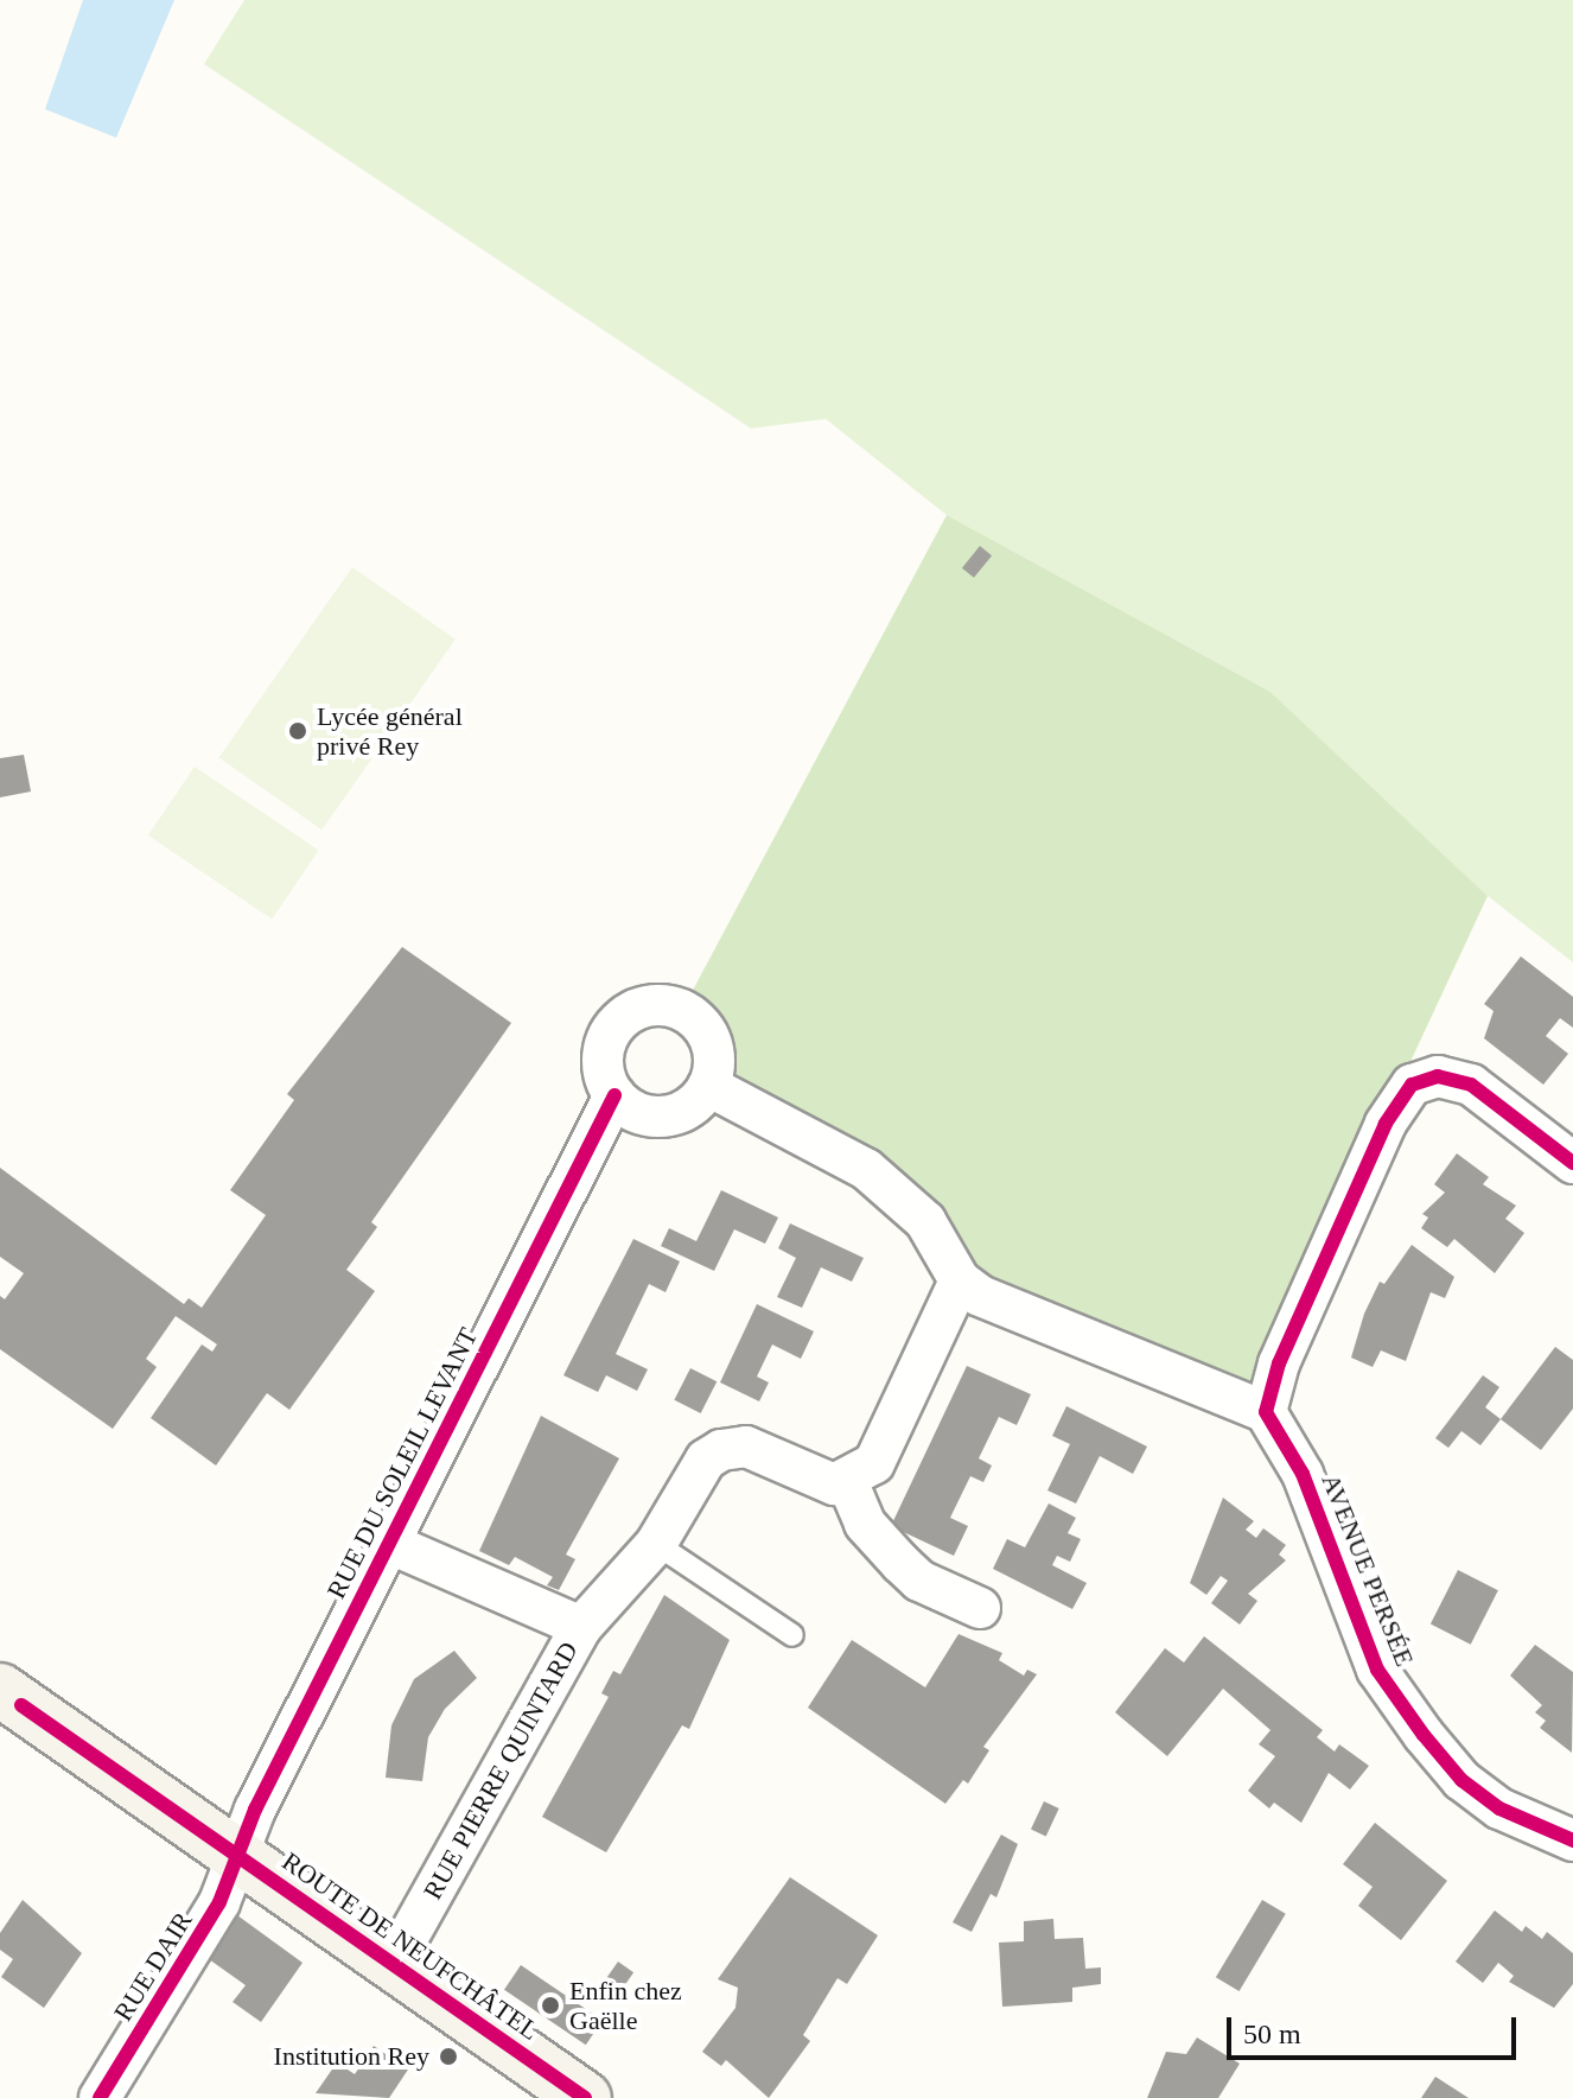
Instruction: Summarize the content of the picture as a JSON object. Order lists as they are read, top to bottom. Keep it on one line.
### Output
{"streets":{"main road":["ROUTE DE NEUFCHÂTEL"],"street":["RUE DU SOLEIL LEVANT","AVENUE PERSÉE","RUE PIERRE QUINTARD","RUE DAIR"]},"crossings":[["RUE DU SOLEIL LEVANT","RUE PIERRE QUINTARD"],["RUE DU SOLEIL LEVANT","ROUTE DE NEUFCHÂTEL"],["RUE DU SOLEIL LEVANT","RUE DAIR"],["RUE PIERRE QUINTARD","ROUTE DE NEUFCHÂTEL"],["ROUTE DE NEUFCHÂTEL","RUE DAIR"]],"places":["Lycée général privé Rey","Enfin chez Gaëlle","Institution Rey"],"scale_bar":"50 m"}
